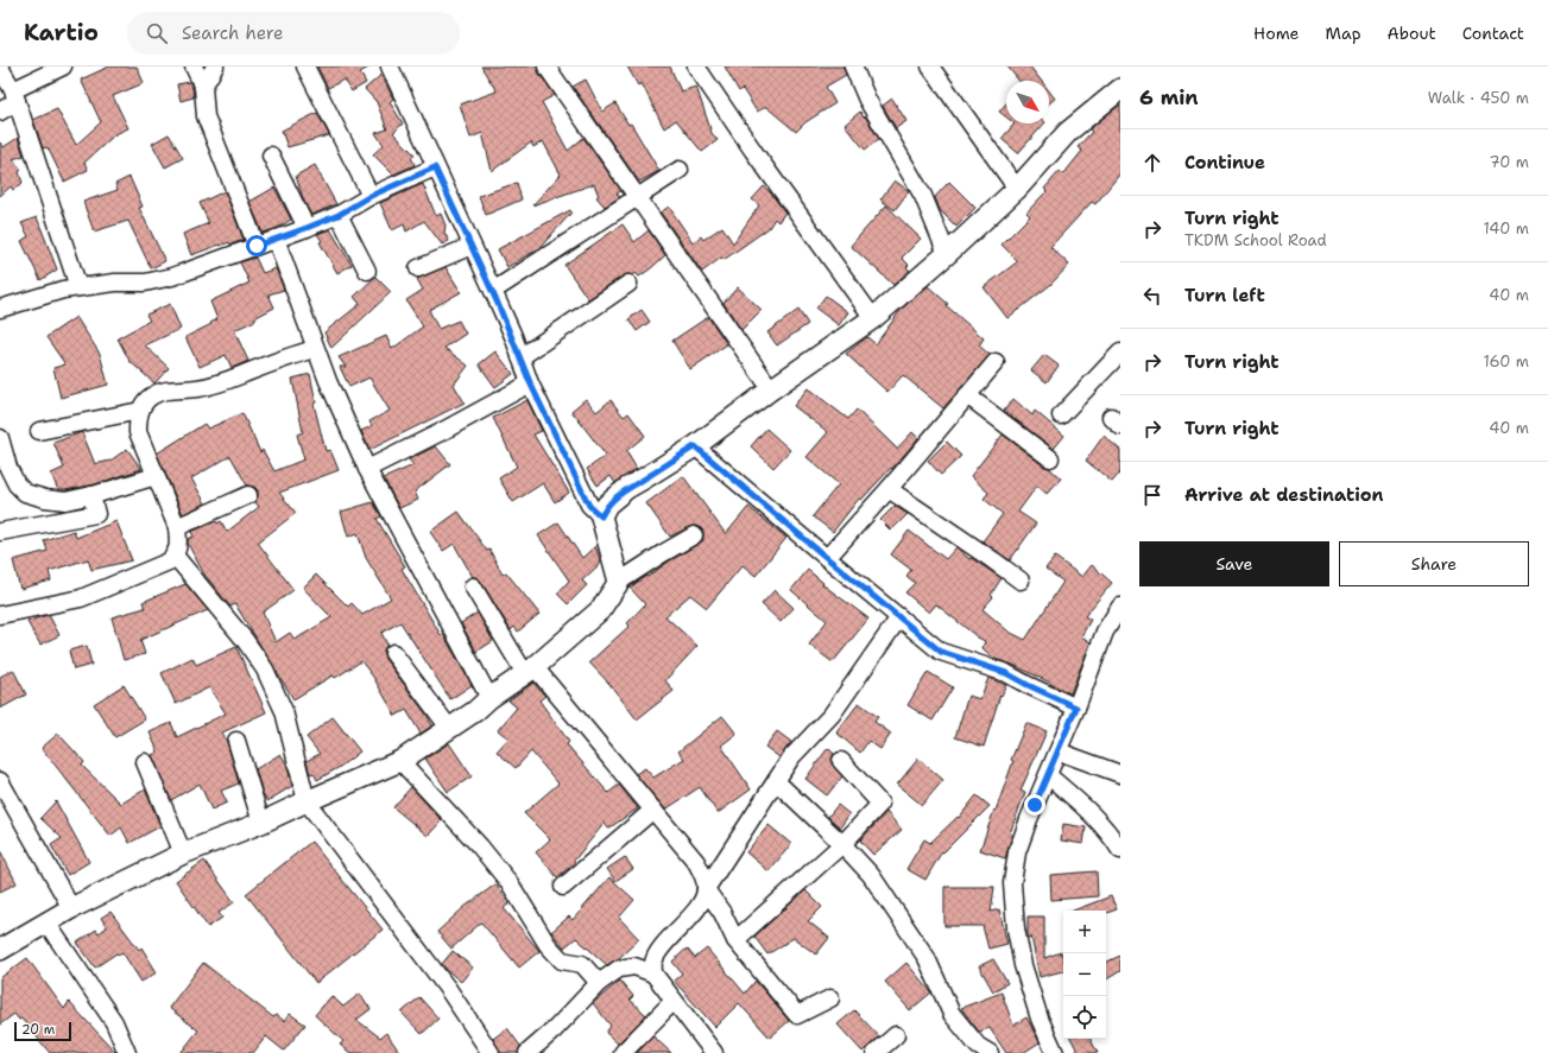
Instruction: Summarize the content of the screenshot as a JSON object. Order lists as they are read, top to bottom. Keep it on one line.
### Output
{"scale_bar":"20 m","north":"bottom right","page":{"header":"Kartio","search":"Search here","nav":["Home","Map","About","Contact"],"heading":["6 min","Walk · 450 m"],"list":[["Continue","70 m"],["Turn right","TKDM School Road","140 m"],["Turn left","40 m"],["Turn right","160 m"],["Turn right","40 m"],"Arrive at destination"],"buttons":["Save","Share"],"map_buttons":["+","−"],"scale":"20 m"}}
